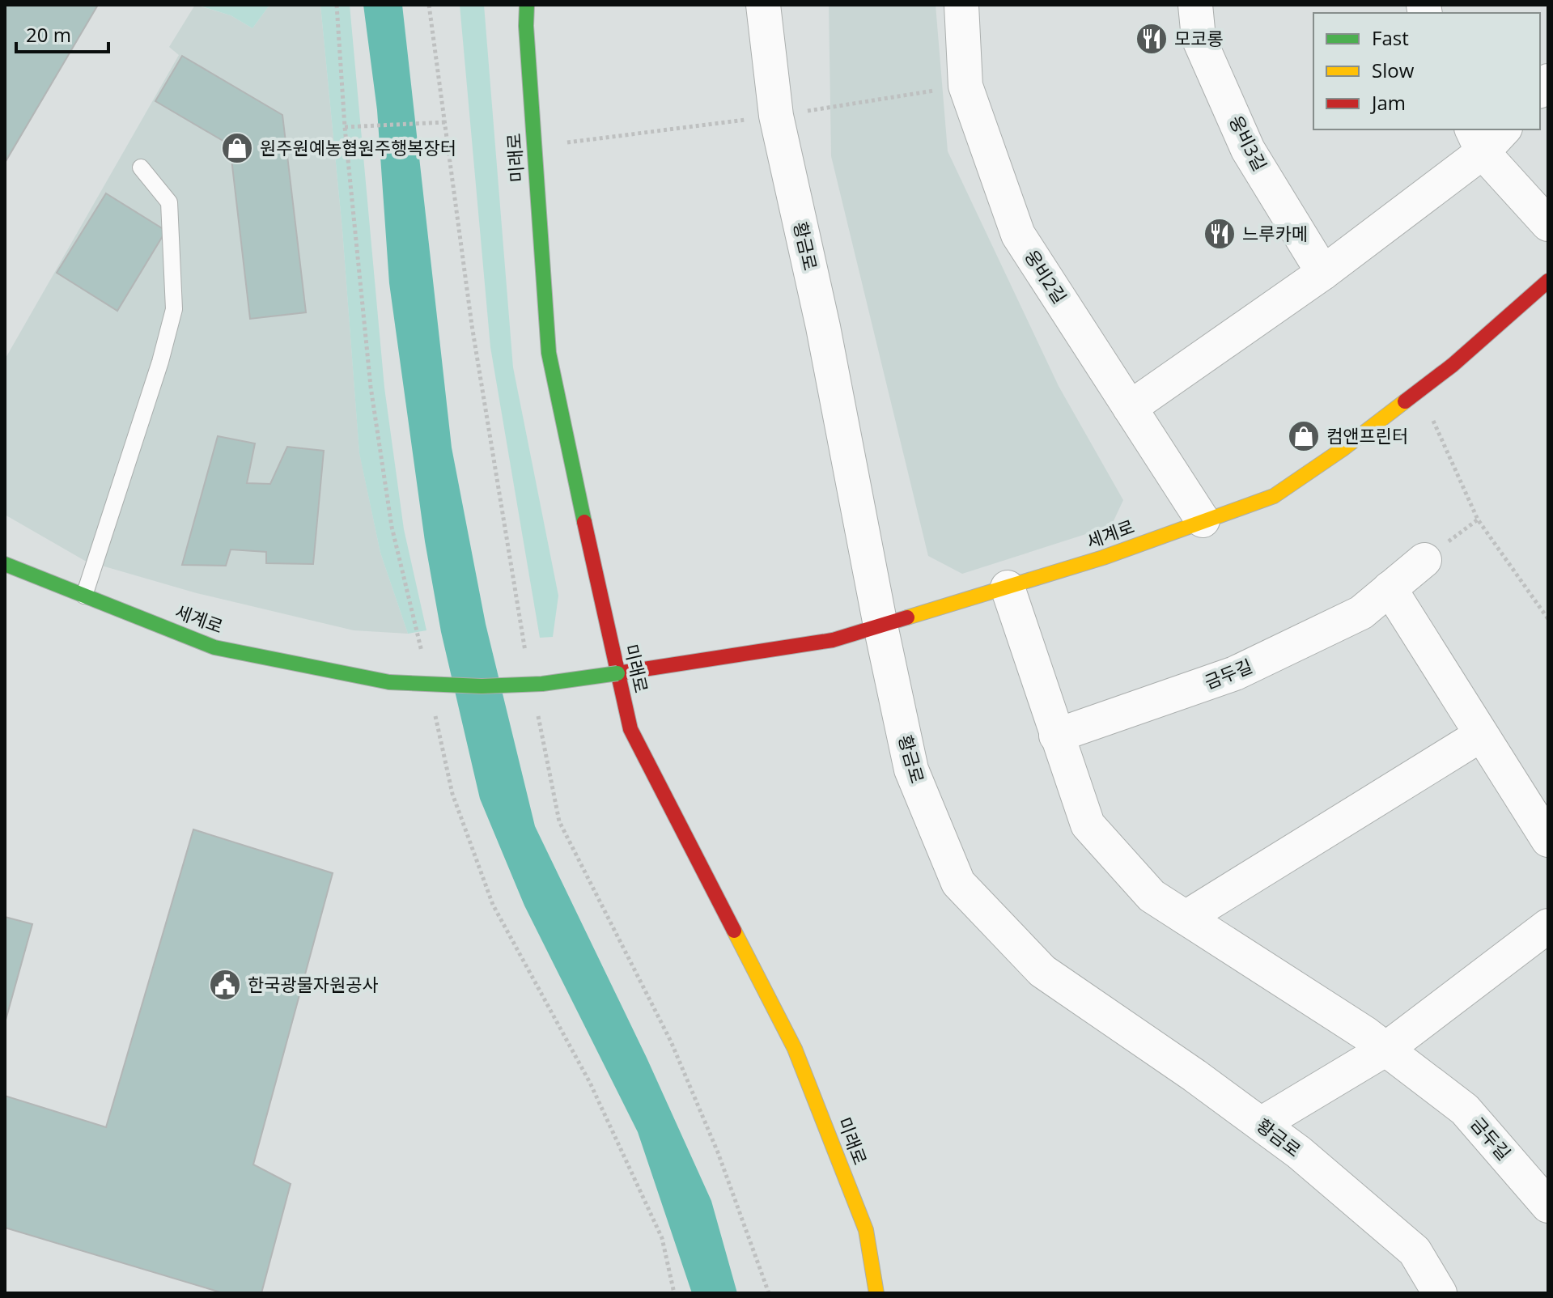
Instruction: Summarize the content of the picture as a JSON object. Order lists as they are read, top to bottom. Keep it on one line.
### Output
{"streets":{"street":["웅비3길","미래로","황금로","웅비2길","세계로","금두길"]},"crossings":[["미래로","세계로"],["황금로","세계로"],["웅비2길","세계로"],["세계로","금두길"]],"places":{"restaurant":["모코롱","느루카메"],"shop":["원주원예농협원주행복장터","컴앤프린터"],"public building":["한국광물자원공사"]},"legend":["Fast","Slow","Jam"],"scale_bar":"20 m"}
